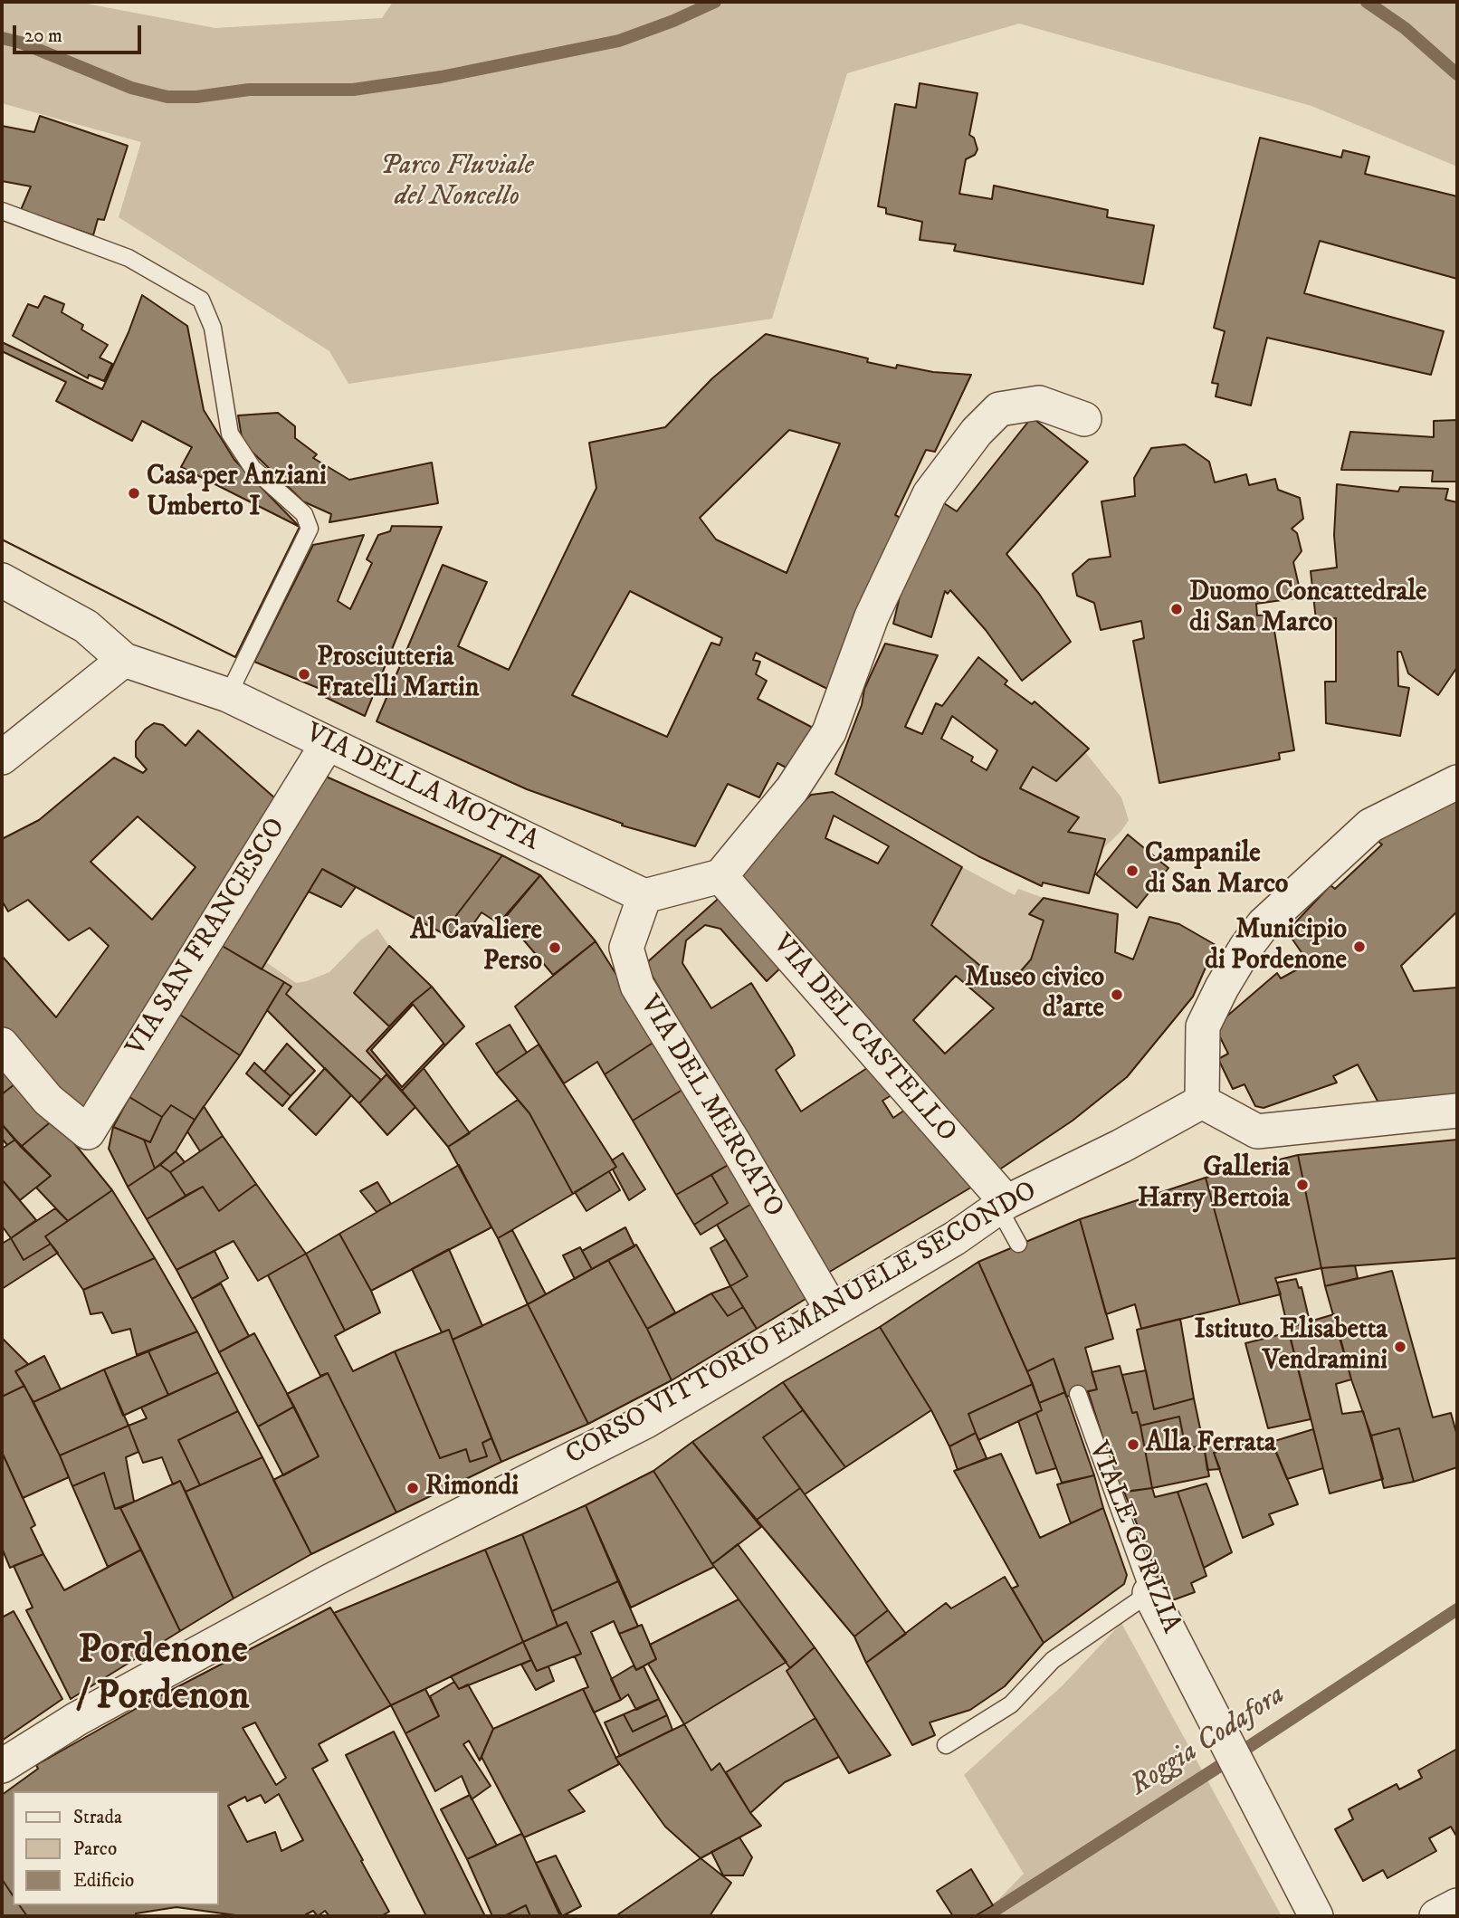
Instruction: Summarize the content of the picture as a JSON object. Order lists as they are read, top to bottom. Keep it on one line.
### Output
{"streets":{"street":["VIA DELLA MOTTA","VIA SAN FRANCESCO","VIA DEL CASTELLO","VIA DEL MERCATO","CORSO VITTORIO EMANUELE SECONDO","VIALE GORIZIA"]},"crossings":[["VIA DELLA MOTTA","VIA SAN FRANCESCO"],["VIA DELLA MOTTA","VIA DEL MERCATO"],["VIA DEL CASTELLO","CORSO VITTORIO EMANUELE SECONDO"],["VIA DEL MERCATO","CORSO VITTORIO EMANUELE SECONDO"]],"districts":["Pordenone / Pordenon"],"water":["Roggia Codafora"],"parks":["Parco Fluviale del Noncello"],"places":["Casa per Anziani Umberto I","Duomo Concattedrale di San Marco","Prosciutteria Fratelli Martin","Campanile di San Marco","Municipio di Pordenone","Al Cavaliere Perso","Museo civico d'arte","Galleria Harry Bertoia","Istituto Elisabetta Vendramini","Alla Ferrata","Rimondi"],"legend":["Strada","Parco","Edificio"],"scale_bar":"20 m"}
